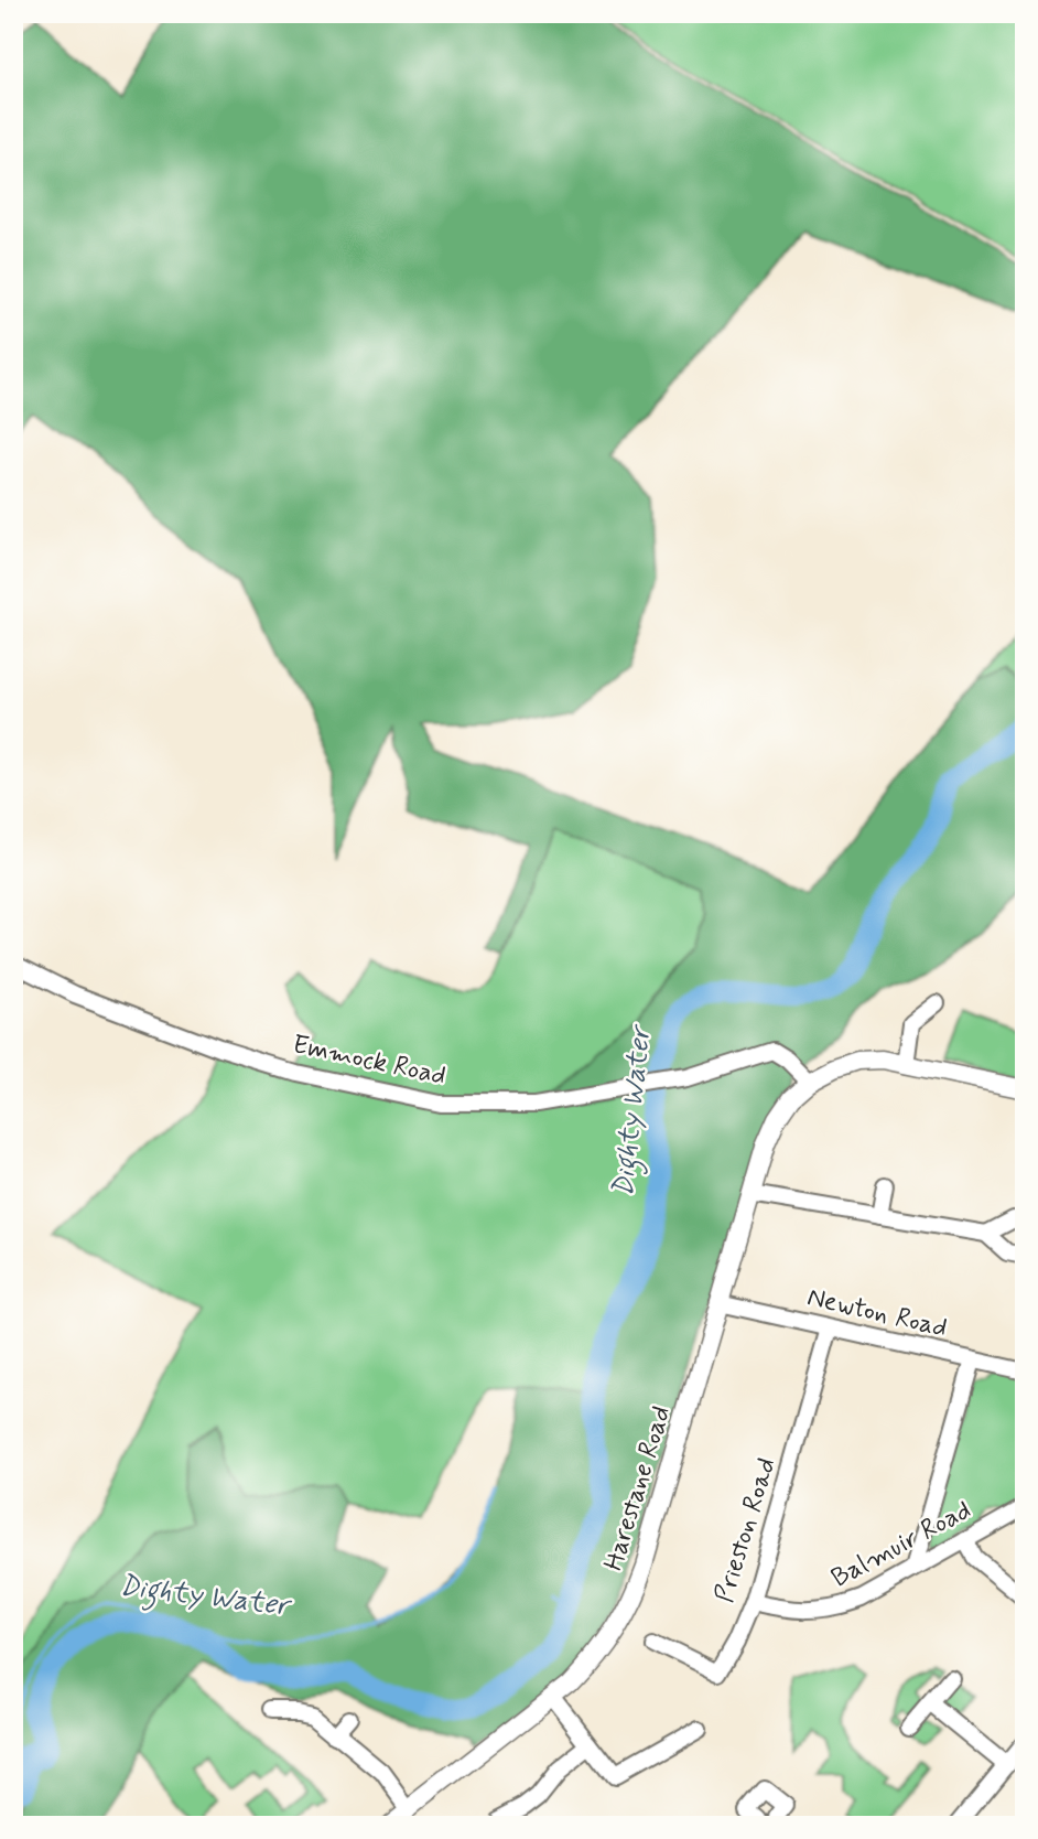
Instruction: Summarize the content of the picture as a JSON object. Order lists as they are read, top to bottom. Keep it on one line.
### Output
{"streets":{"street":["Emmock Road","Newton Road","Harestane Road","Prieston Road","Balmuir Road"]},"crossings":[["Emmock Road","Harestane Road"],["Newton Road","Harestane Road"],["Newton Road","Prieston Road"],["Prieston Road","Balmuir Road"]],"water":["Dighty Water"]}
